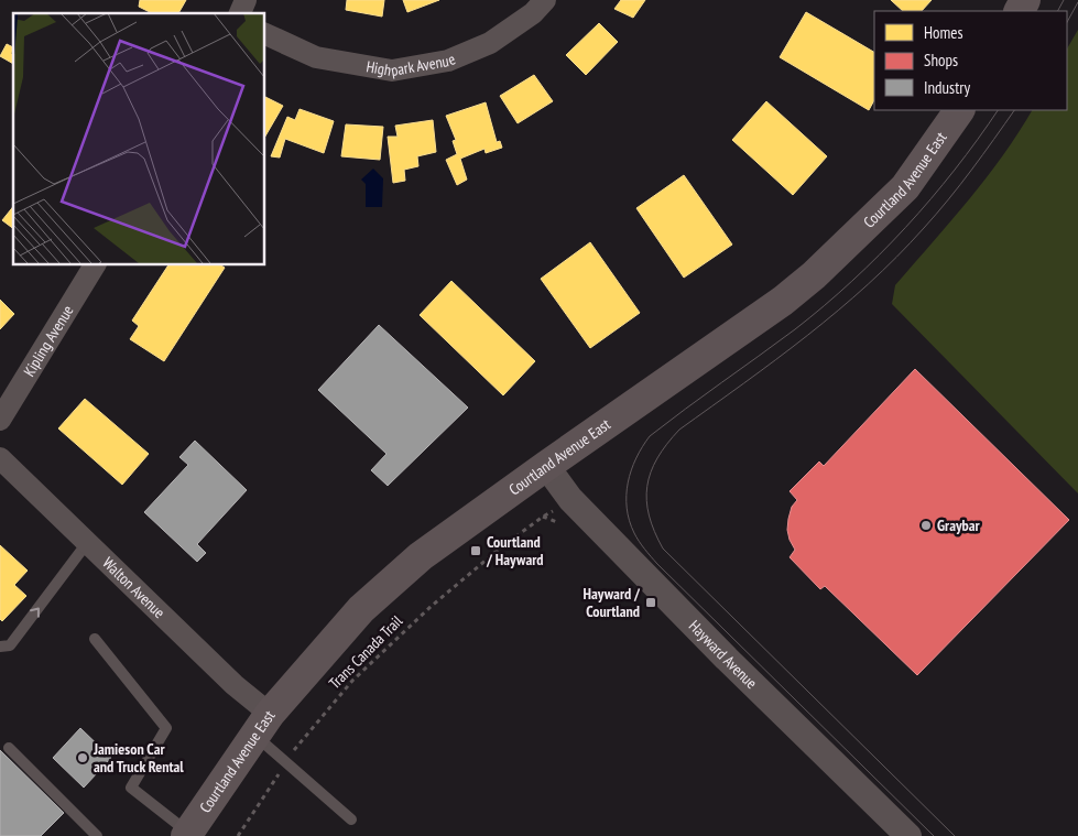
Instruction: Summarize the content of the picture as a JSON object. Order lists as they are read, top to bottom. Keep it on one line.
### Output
{"streets":{"main road":["Courtland Avenue East"],"street":["Highpark Avenue","Kipling Avenue","Walton Avenue","Hayward Avenue"],"path":["Trans Canada Trail"]},"crossings":[["Courtland Avenue East","Walton Avenue"],["Courtland Avenue East","Hayward Avenue"]],"places":{"other":["Graybar","Jamieson Car and Truck Rental"],"transit":["Courtland / Hayward","Hayward / Courtland"]},"legend":["Homes","Shops","Industry"]}
